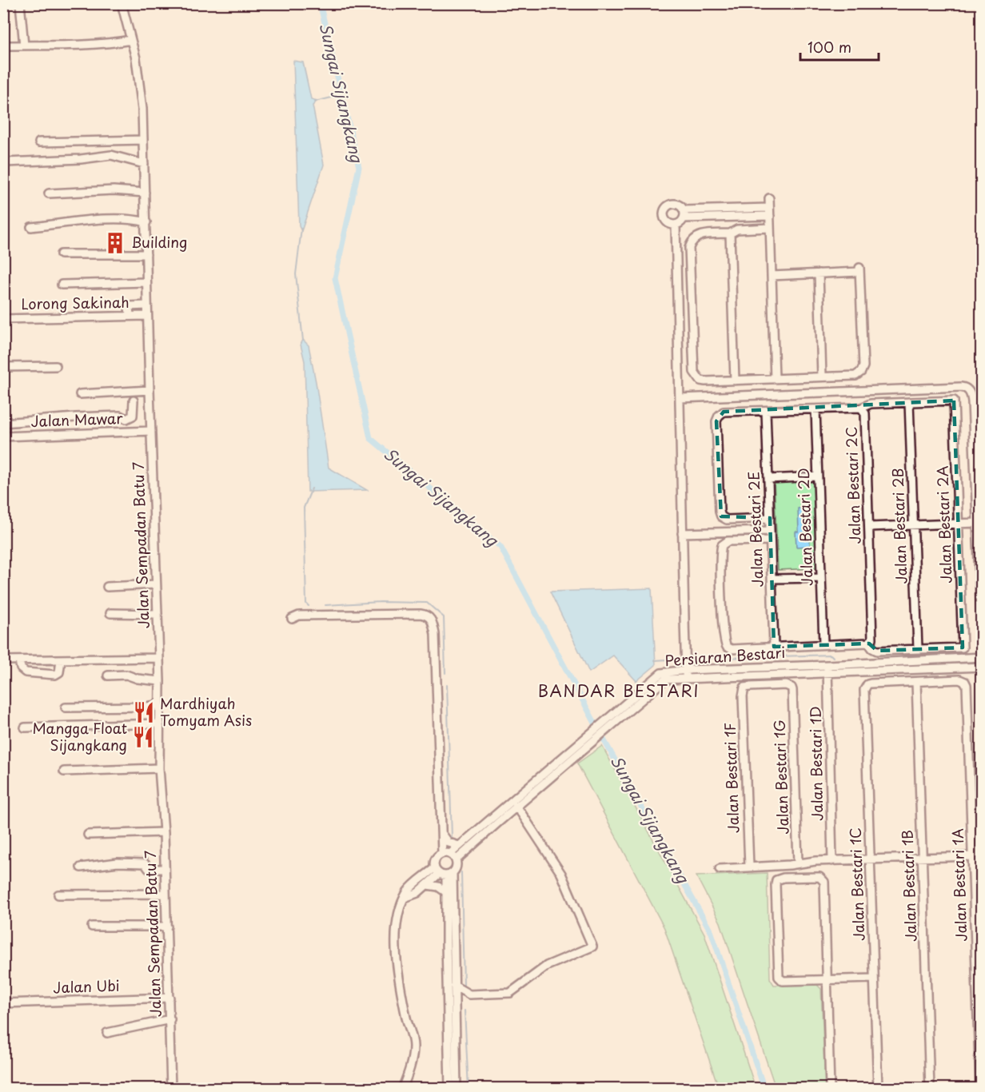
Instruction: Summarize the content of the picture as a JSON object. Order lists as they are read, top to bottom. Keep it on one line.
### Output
{"streets":{"street":["Lorong Sakinah","Jalan Mawar","Jalan Bestari 2C","Jalan Bestari 2A","Jalan Bestari 2B","Jalan Bestari 2D","Jalan Bestari 2E","Jalan Sempadan Batu 7","Persiaran Bestari","Jalan Bestari 1D","Jalan Bestari 1G","Jalan Bestari 1F","Jalan Bestari 1C","Jalan Bestari 1A","Jalan Bestari 1B","Jalan Ubi"]},"crossings":[["Lorong Sakinah","Jalan Sempadan Batu 7"],["Jalan Mawar","Jalan Sempadan Batu 7"],["Jalan Bestari 2C","Jalan Bestari 2D"],["Jalan Bestari 2C","Jalan Bestari 2E"],["Jalan Bestari 2A","Jalan Bestari 2B"],["Jalan Sempadan Batu 7","Jalan Ubi"],["Persiaran Bestari","Jalan Bestari 1D"],["Jalan Bestari 1G","Jalan Bestari 1F"],["Jalan Bestari 1C","Jalan Bestari 1A"],["Jalan Bestari 1C","Jalan Bestari 1B"],["Jalan Bestari 1A","Jalan Bestari 1B"]],"districts":["BANDAR BESTARI"],"water":["Sungai Sijangkang"],"places":{"building":["Building"],"restaurant":["Mardhiyah Tomyam Asis","Mangga Float Sijangkang"]},"scale_bar":"100 m"}
